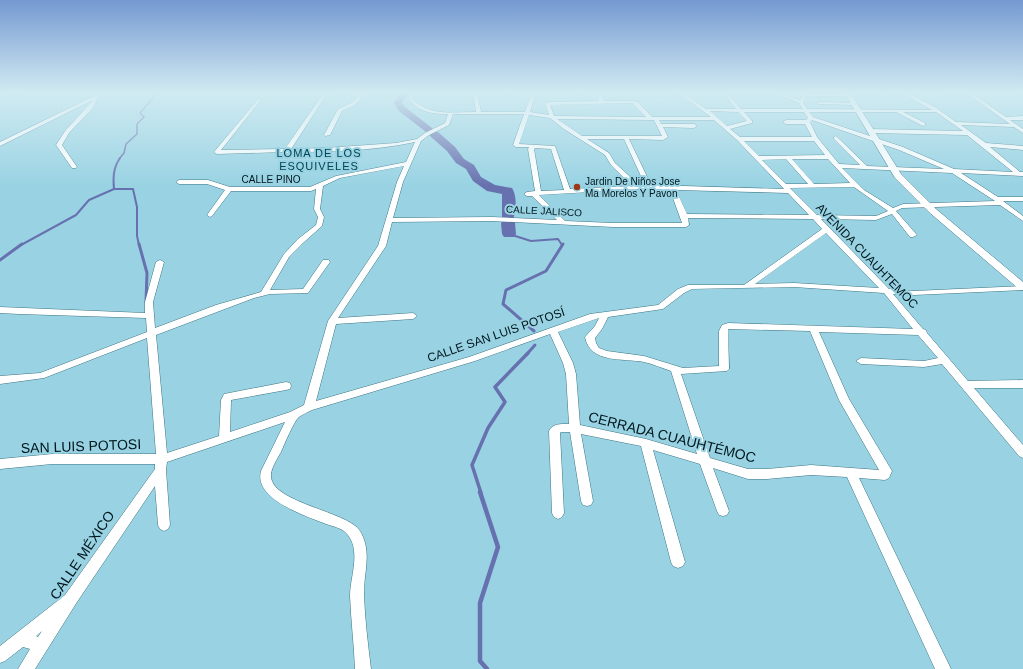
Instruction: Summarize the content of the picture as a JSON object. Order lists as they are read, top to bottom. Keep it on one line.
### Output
{"streets":{"street":["CALLE PINO","CALLE JALISCO","AVENIDA CUAUHTEMOC","CALLE SAN LUIS POTOSÍ","CERRADA CUAUHTÉMOC","SAN LUIS POTOSI","CALLE MÉXICO"]},"crossings":[["AVENIDA CUAUHTEMOC","CALLE SAN LUIS POTOSÍ"],["CALLE SAN LUIS POTOSÍ","SAN LUIS POTOSI"],["CALLE SAN LUIS POTOSÍ","CALLE MÉXICO"],["SAN LUIS POTOSI","CALLE MÉXICO"]],"districts":["LOMA DE LOS ESQUIVELES"],"places":["Jardin De Niños Jose Ma Morelos Y Pavon"]}
